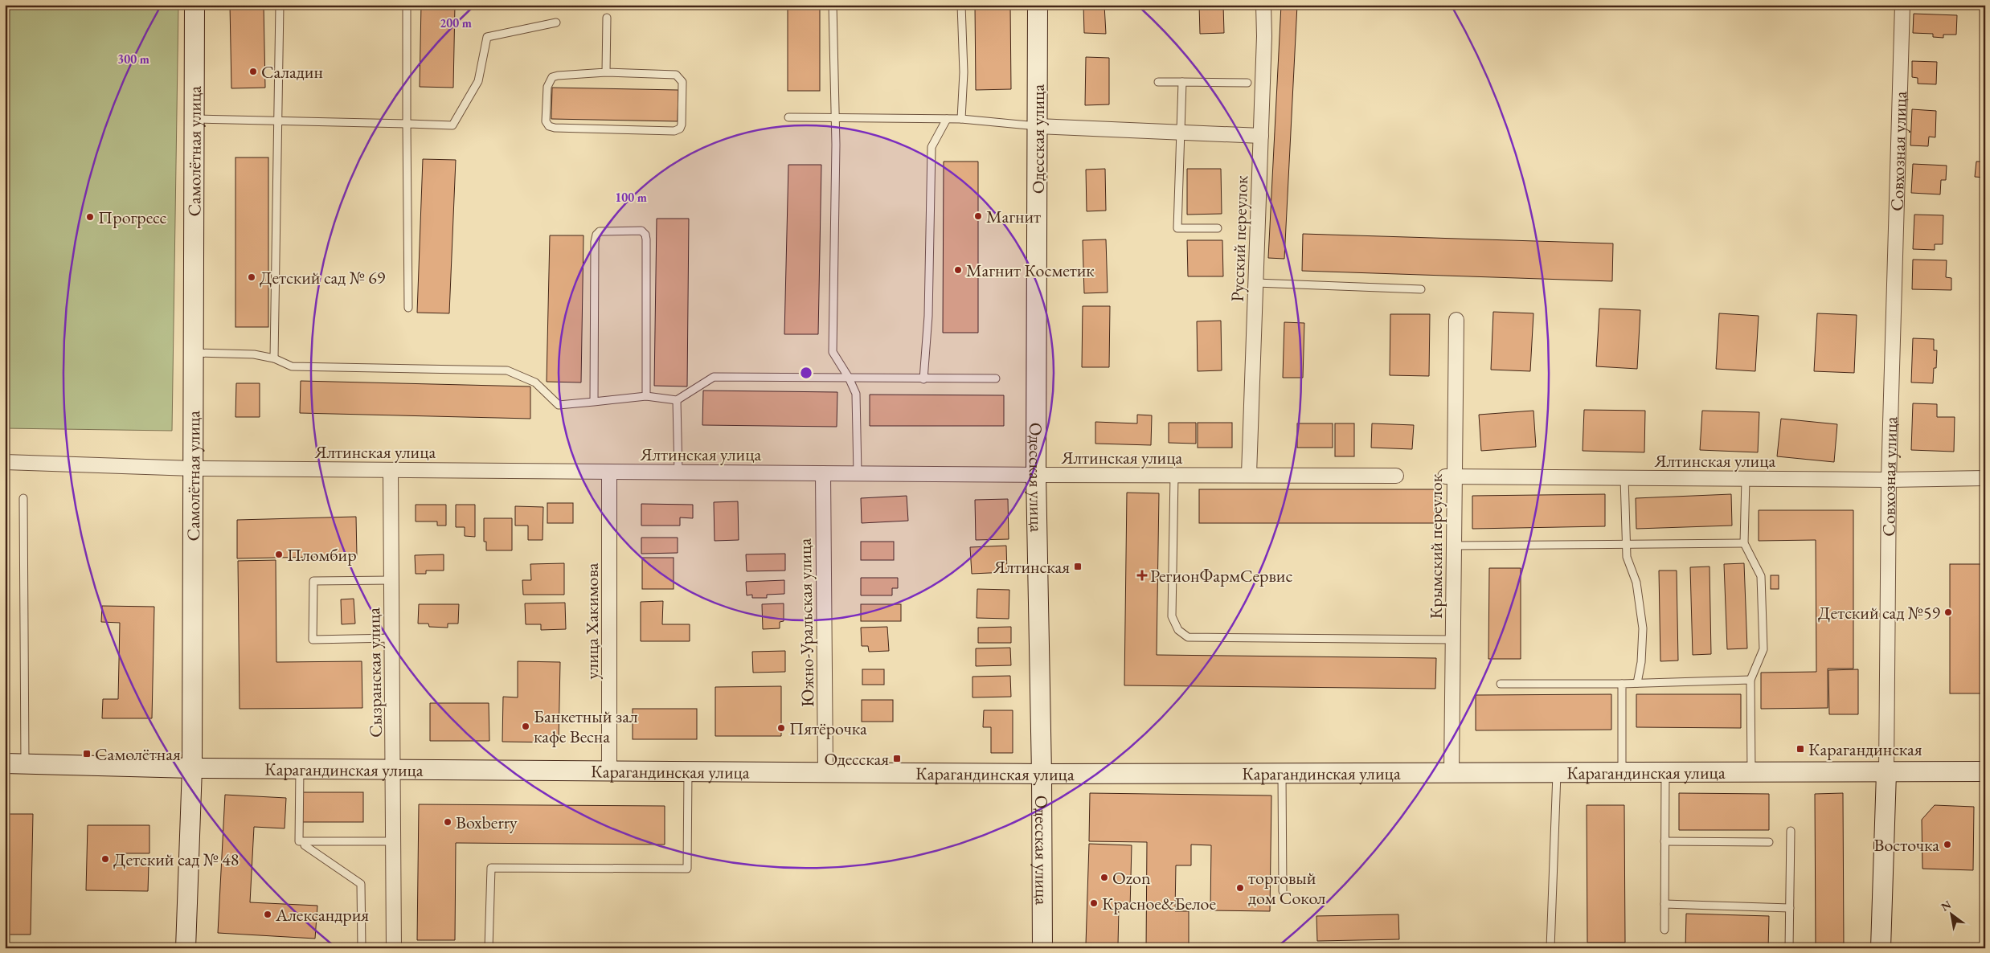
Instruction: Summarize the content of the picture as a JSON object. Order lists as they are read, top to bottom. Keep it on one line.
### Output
{"streets":{"main road":["Одесская улица","Самолётная улица","Совхозная улица","Карагандинская улица"],"street":["Русский переулок","Ялтинская улица","Крымский переулок","улица Хакимова","Южно-Уральская улица","Сызранская улица"]},"crossings":[["Одесская улица","Ялтинская улица"],["Одесская улица","Карагандинская улица"],["Самолётная улица","Ялтинская улица"],["Самолётная улица","Карагандинская улица"],["Совхозная улица","Ялтинская улица"],["Совхозная улица","Карагандинская улица"],["Русский переулок","Ялтинская улица"],["Ялтинская улица","Крымский переулок"],["Ялтинская улица","улица Хакимова"],["Ялтинская улица","Южно-Уральская улица"],["Ялтинская улица","Сызранская улица"],["Крымский переулок","Карагандинская улица"],["улица Хакимова","Карагандинская улица"],["Южно-Уральская улица","Карагандинская улица"],["Сызранская улица","Карагандинская улица"]],"places":{"other":["Саладин","Магнит","Прогресс","Магнит Косметик","Детский сад № 69","Пломбир","Детский сад №59","Банкетный зал кафе Весна","Пятёрочка","Boxberry","Восточка","Детский сад № 48","Ozon","торговый дом Сокол","Красное&Белое","Александрия"],"transit":["Ялтинская","Карагандинская","Самолётная","Одесская"],"health":["РегионФармСервис"]},"north":"top left","rings":["200 m","300 m","100 m"]}
